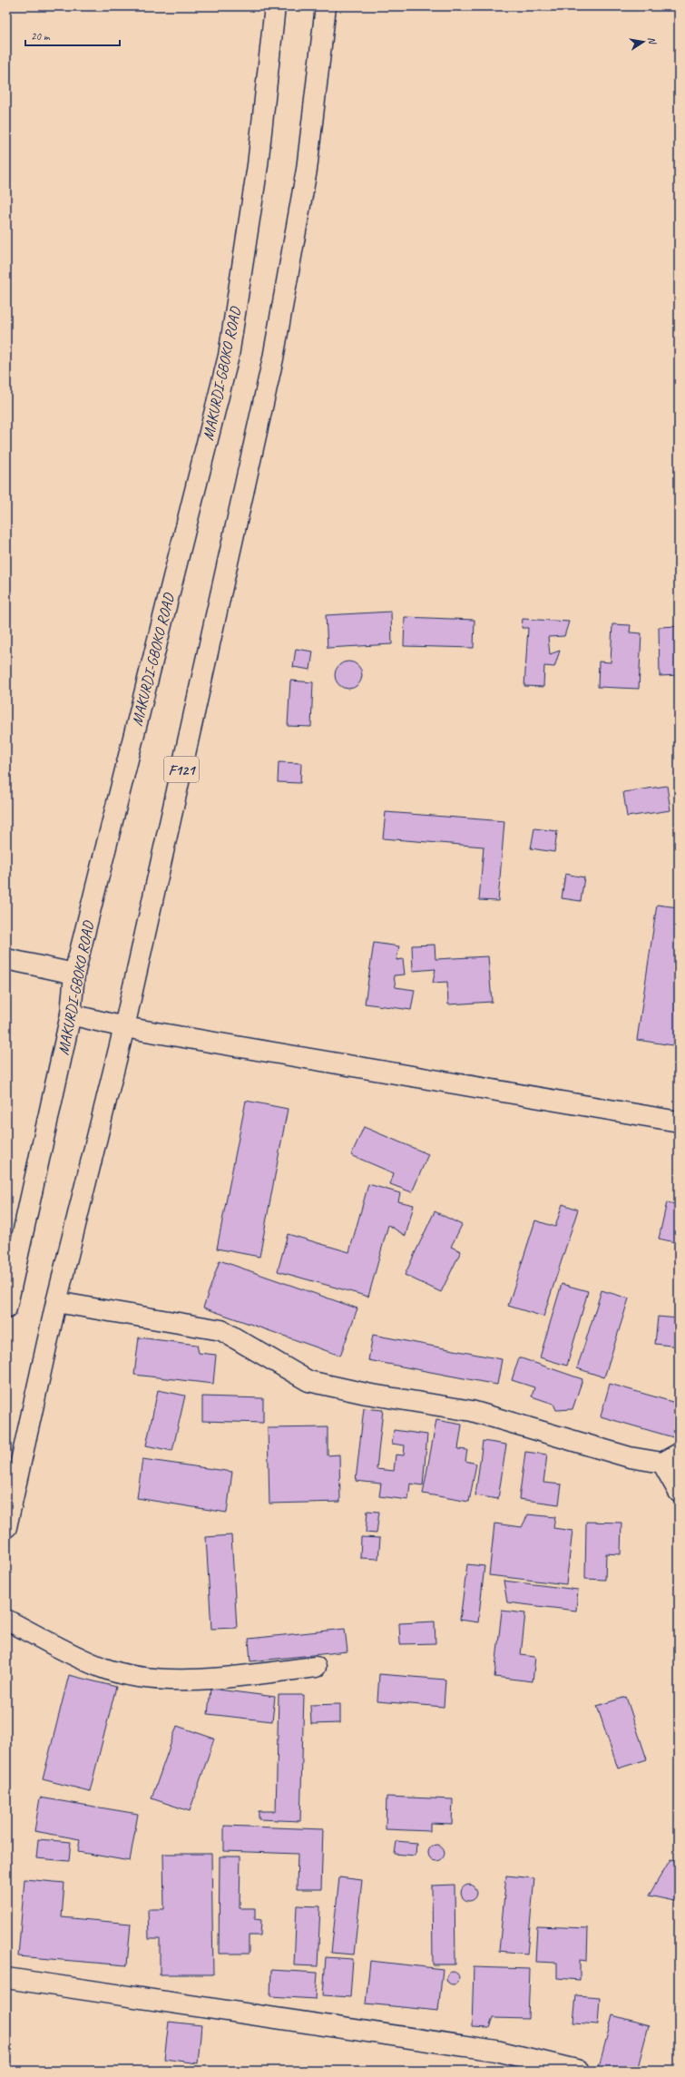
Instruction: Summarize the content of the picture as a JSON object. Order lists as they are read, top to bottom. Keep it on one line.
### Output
{"streets":{"main road":["MAKURDI-GBOKO ROAD","F121"]},"scale_bar":"20 m","north":"right"}
